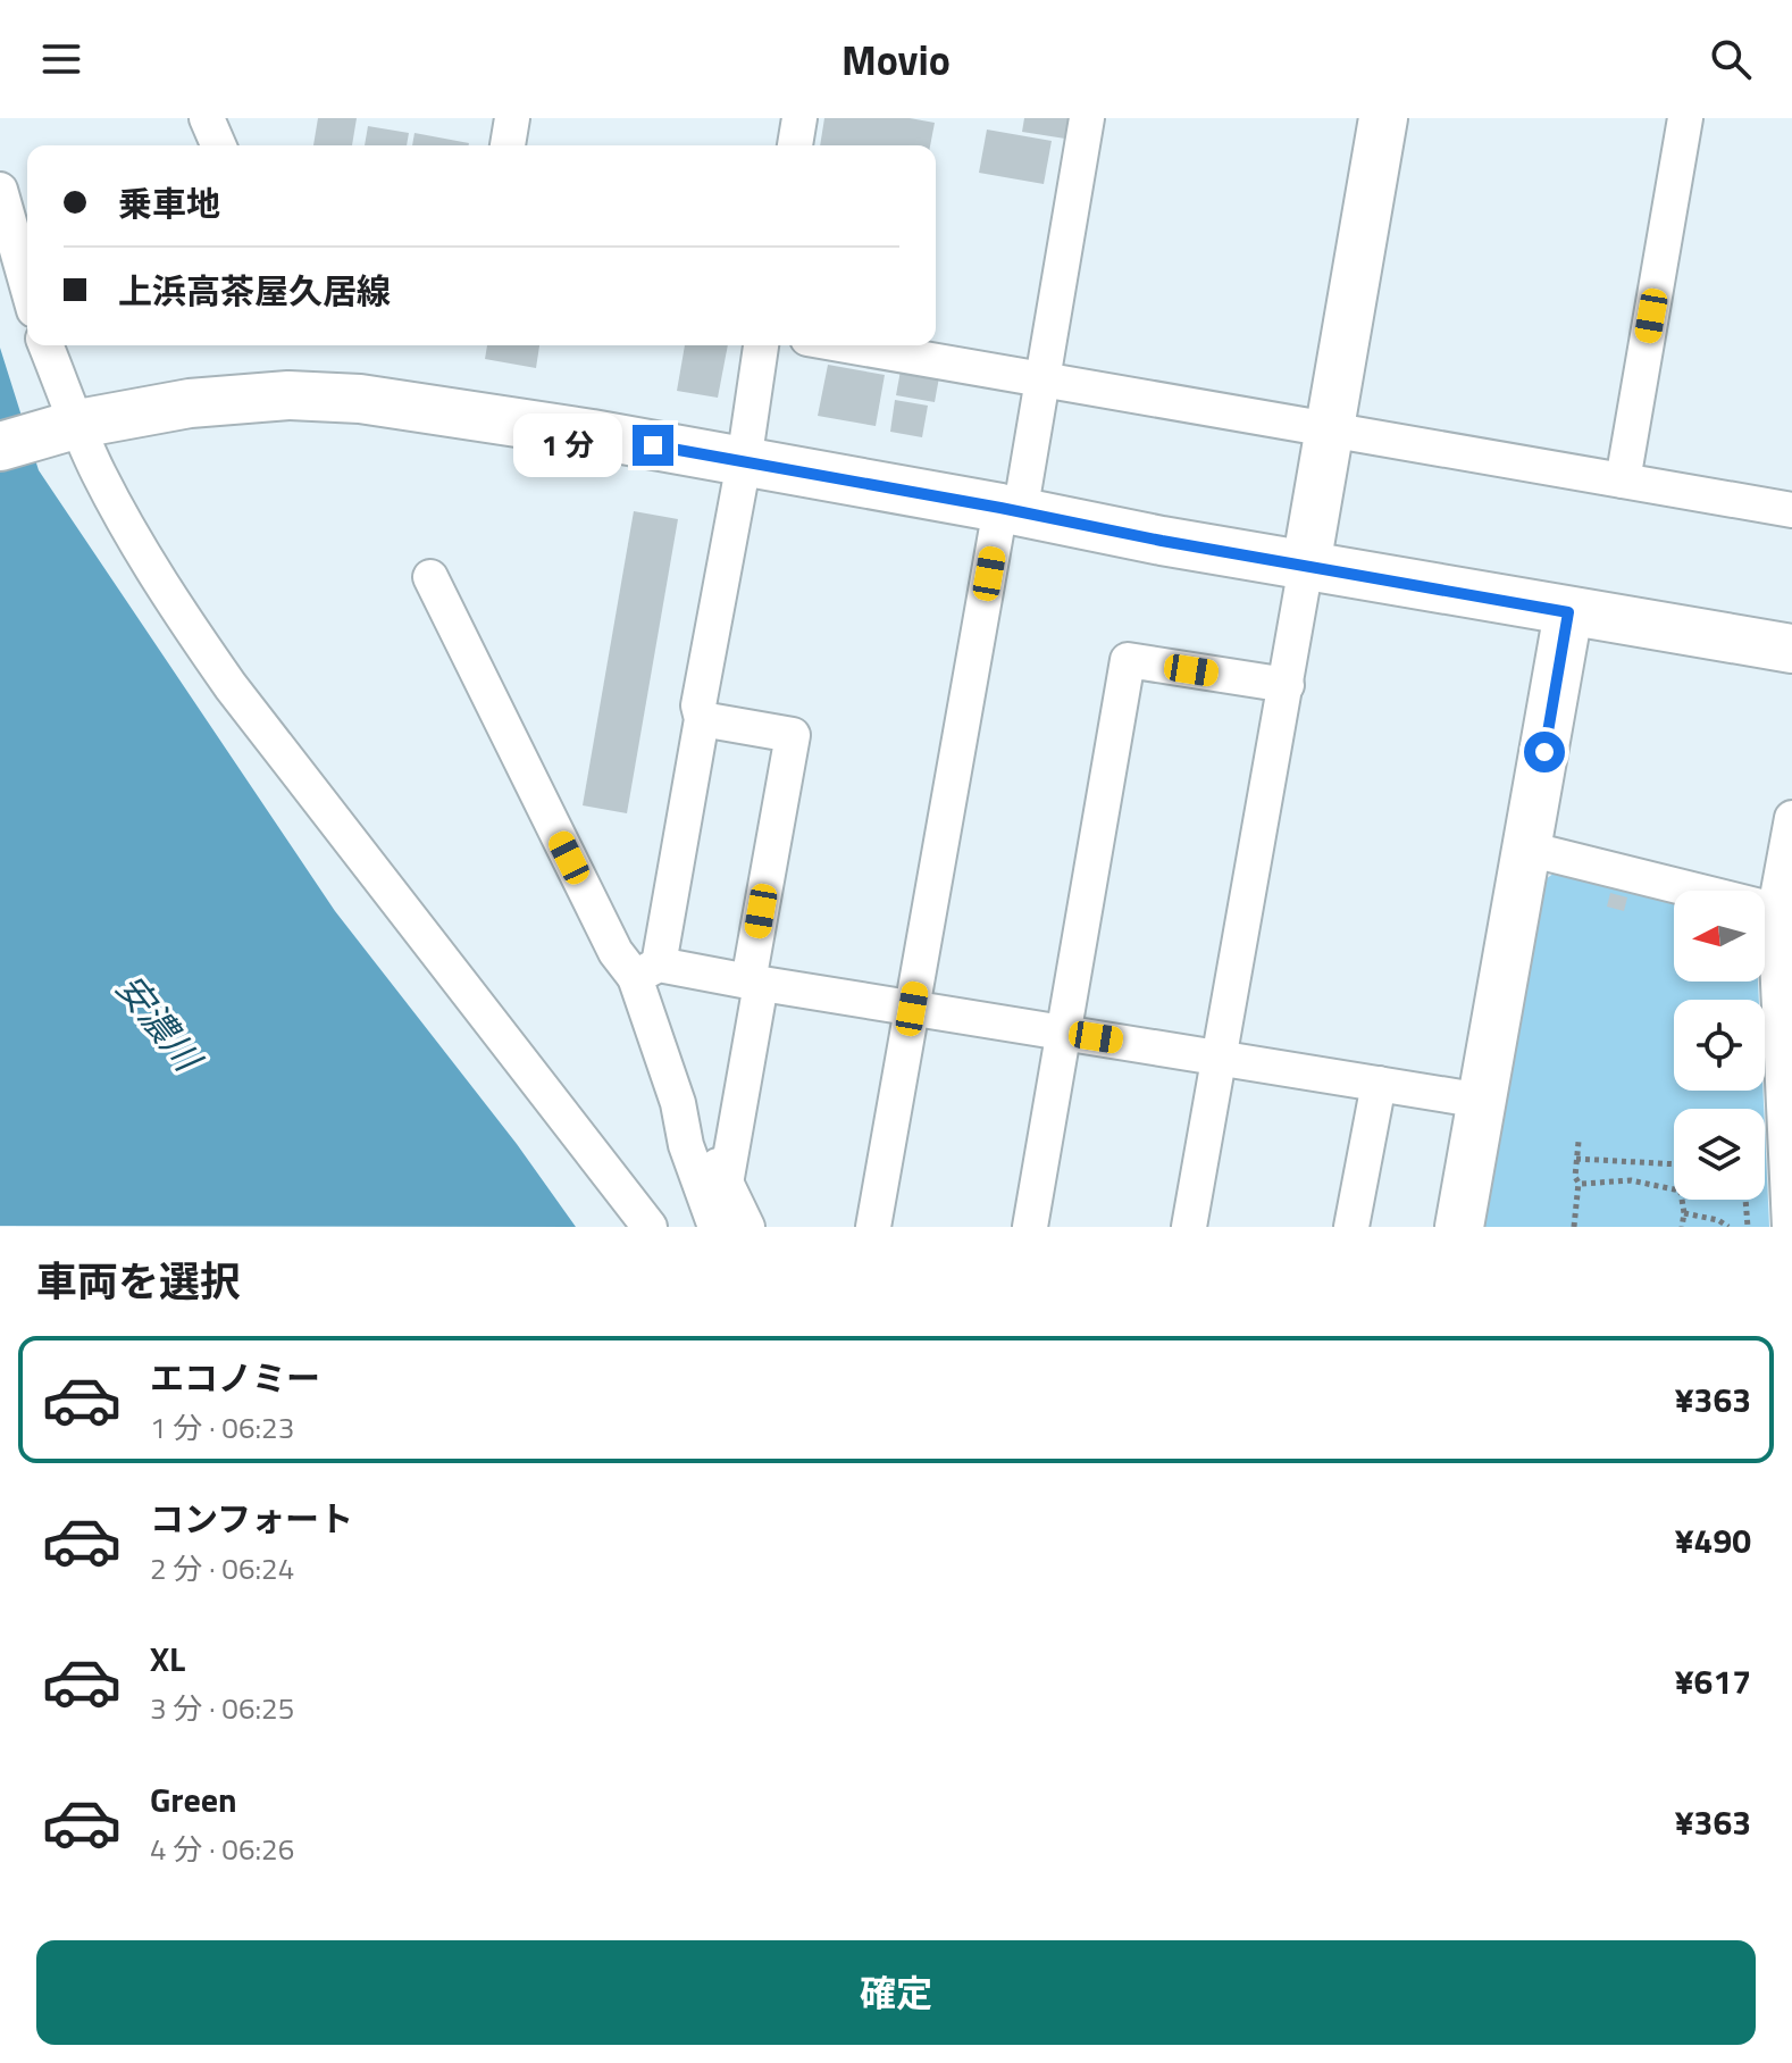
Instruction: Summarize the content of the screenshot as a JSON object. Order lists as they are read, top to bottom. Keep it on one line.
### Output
{"water":["安濃川"],"north":"left","page":{"header":"Movio","banner":["乗車地","上浜高茶屋久居線"],"bubble":"1 分","heading":"車両を選択","list":[{"name":"エコノミー","note":"1 分 · 06:23","value":"¥363"},{"name":"コンフォート","note":"2 分 · 06:24","value":"¥490"},{"name":"XL","note":"3 分 · 06:25","value":"¥617"},{"name":"Green","note":"4 分 · 06:26","value":"¥363"}],"buttons":"確定"}}
